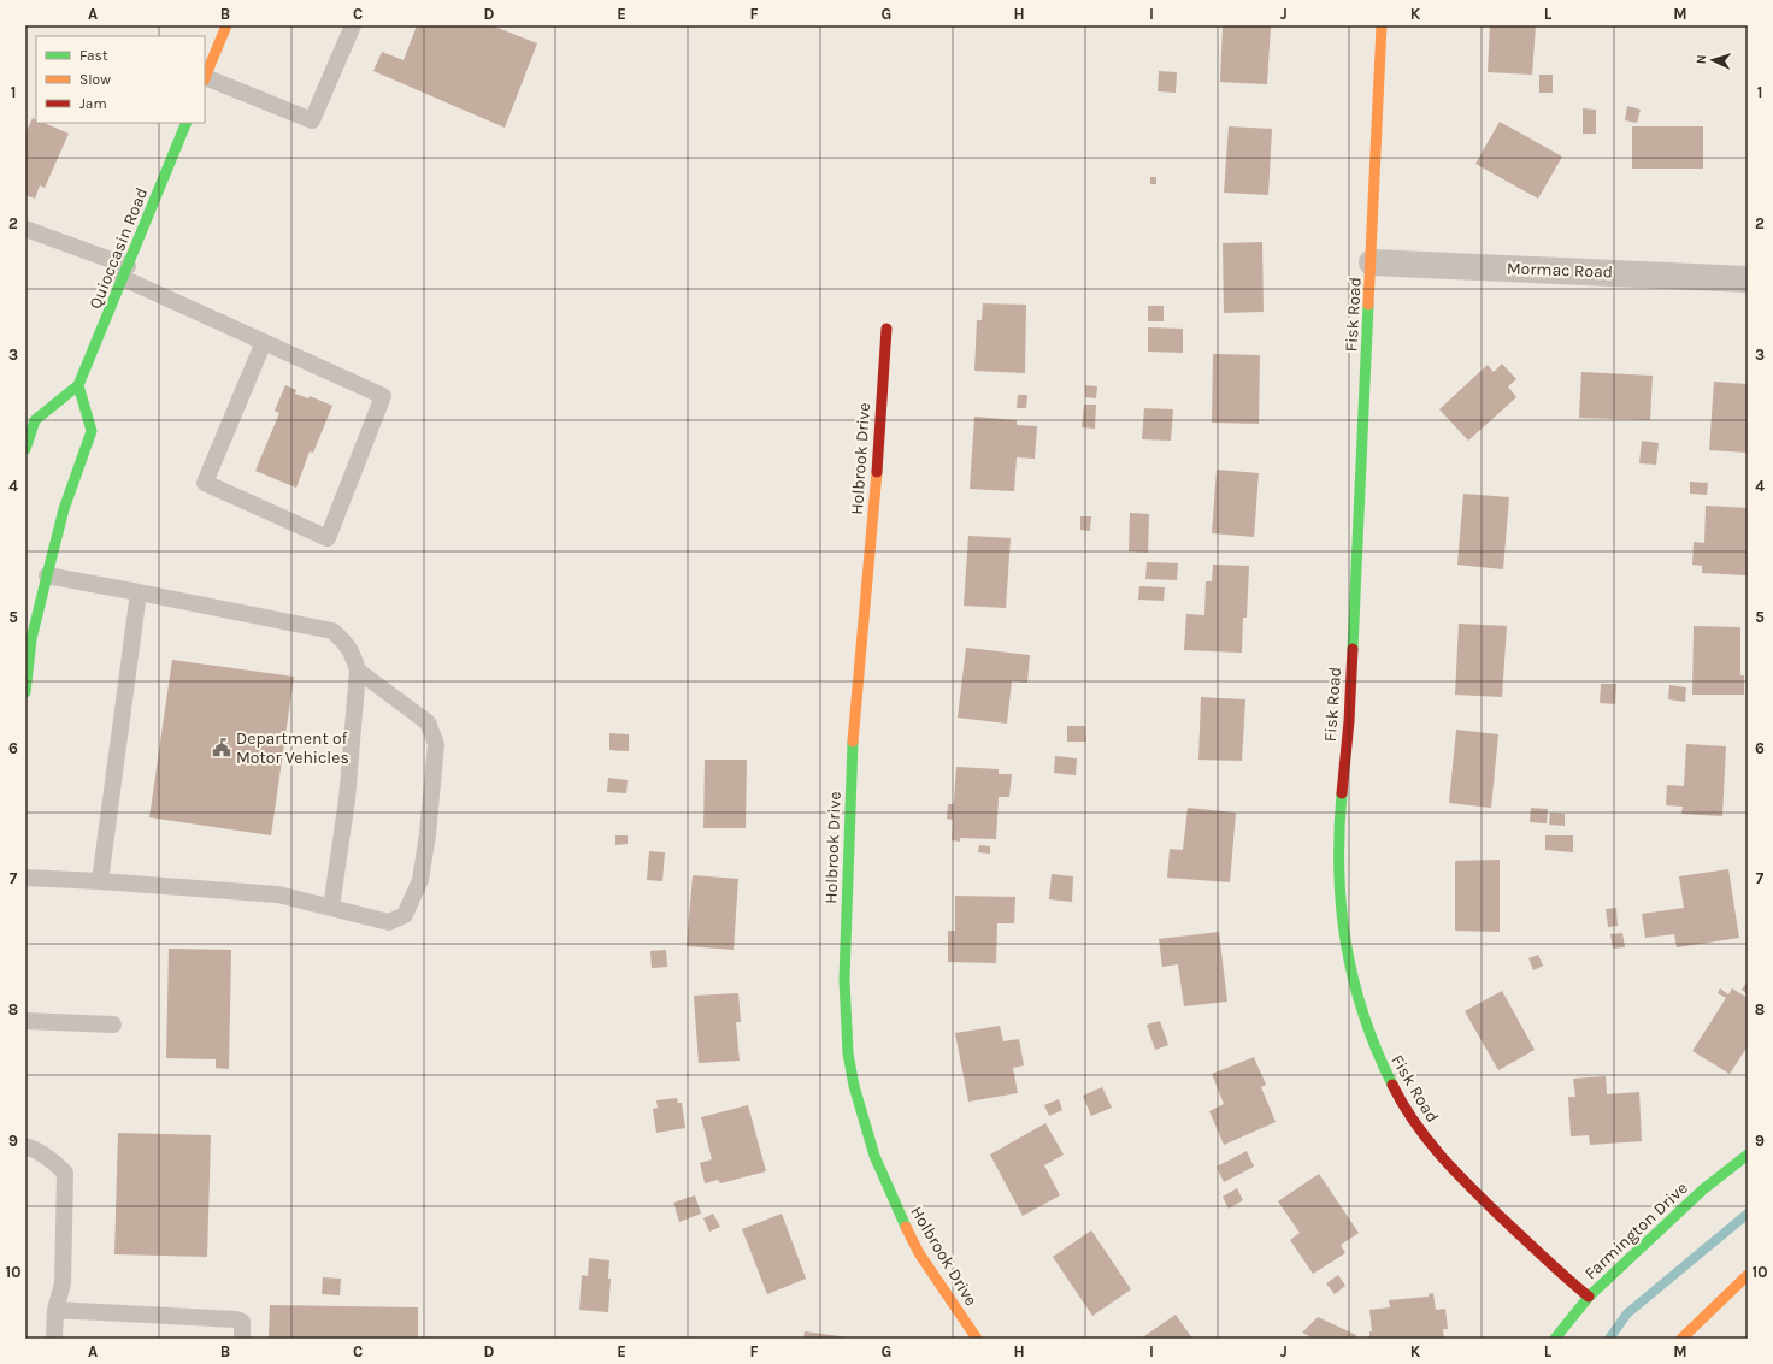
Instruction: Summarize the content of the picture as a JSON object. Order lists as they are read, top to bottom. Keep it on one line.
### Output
{"streets":{"street":["Quioccasin Road","Mormac Road","Fisk Road","Holbrook Drive","Farmington Drive"]},"crossings":[["Mormac Road","Fisk Road"],["Fisk Road","Farmington Drive"]],"places":{"public building":["Department of Motor Vehicles"]},"legend":["Fast","Slow","Jam"],"north":"left","grid":{"columns":["A","B","C","D","E","F","G","H","I","J","K","L","M"],"rows":["1","2","3","4","5","6","7","8","9","10"]}}
